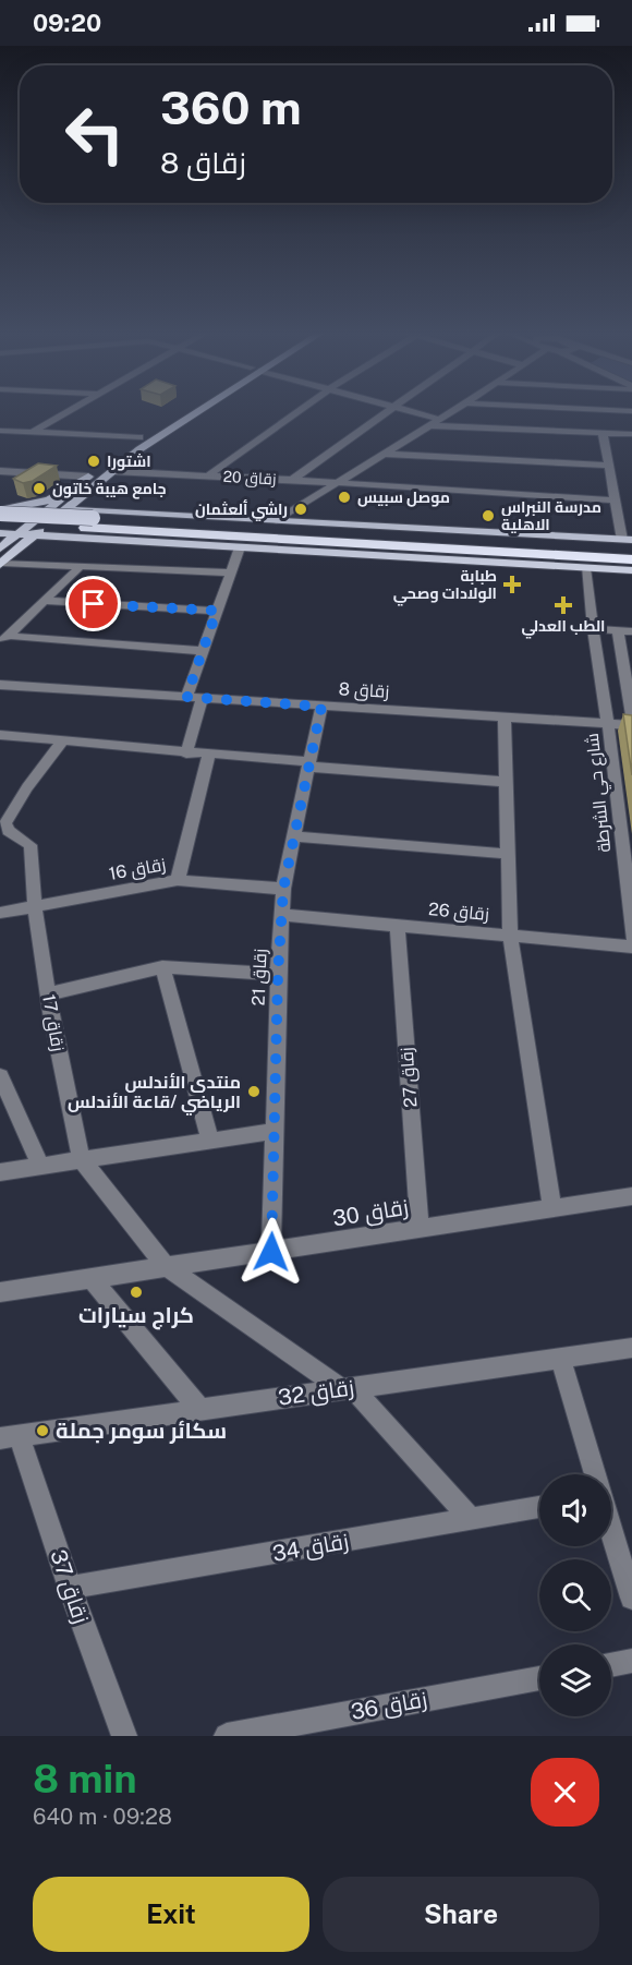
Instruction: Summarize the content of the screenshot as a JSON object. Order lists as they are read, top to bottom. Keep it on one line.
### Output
{"streets":{"street":["زقاق 20","زقاق 8","شارع حي الشرطة","زقاق 16","زقاق 26","زقاق 21","زقاق 17","زقاق 27","زقاق 30","زقاق 32","زقاق 34","زقاق 37","زقاق 36"]},"crossings":[["زقاق 8","شارع حي الشرطة"],["زقاق 8","زقاق 21"],["زقاق 16","زقاق 21"],["زقاق 16","زقاق 17"],["زقاق 26","زقاق 21"],["زقاق 26","زقاق 27"],["زقاق 21","زقاق 30"],["زقاق 17","زقاق 30"],["زقاق 17","زقاق 32"],["زقاق 17","زقاق 34"],["زقاق 27","زقاق 30"],["زقاق 32","زقاق 37"],["زقاق 34","زقاق 37"]],"places":{"other":["اشتورا","جامع هيبة خاتون","موصل سبيس","راشي ألعثمان","مدرسة النبراس الاهلية","منتدى الأندلس الرياضي /قاعة الأندلس","كراج سيارات","سكائر سومر جملة"],"health":["طبابة الولادات وصحي","الطب العدلي"]},"page":{"status":"09:20","turn":["360 m","زقاق 8"],"heading":["8 min","640 m · 09:28"],"buttons":["Exit","Share"]}}
